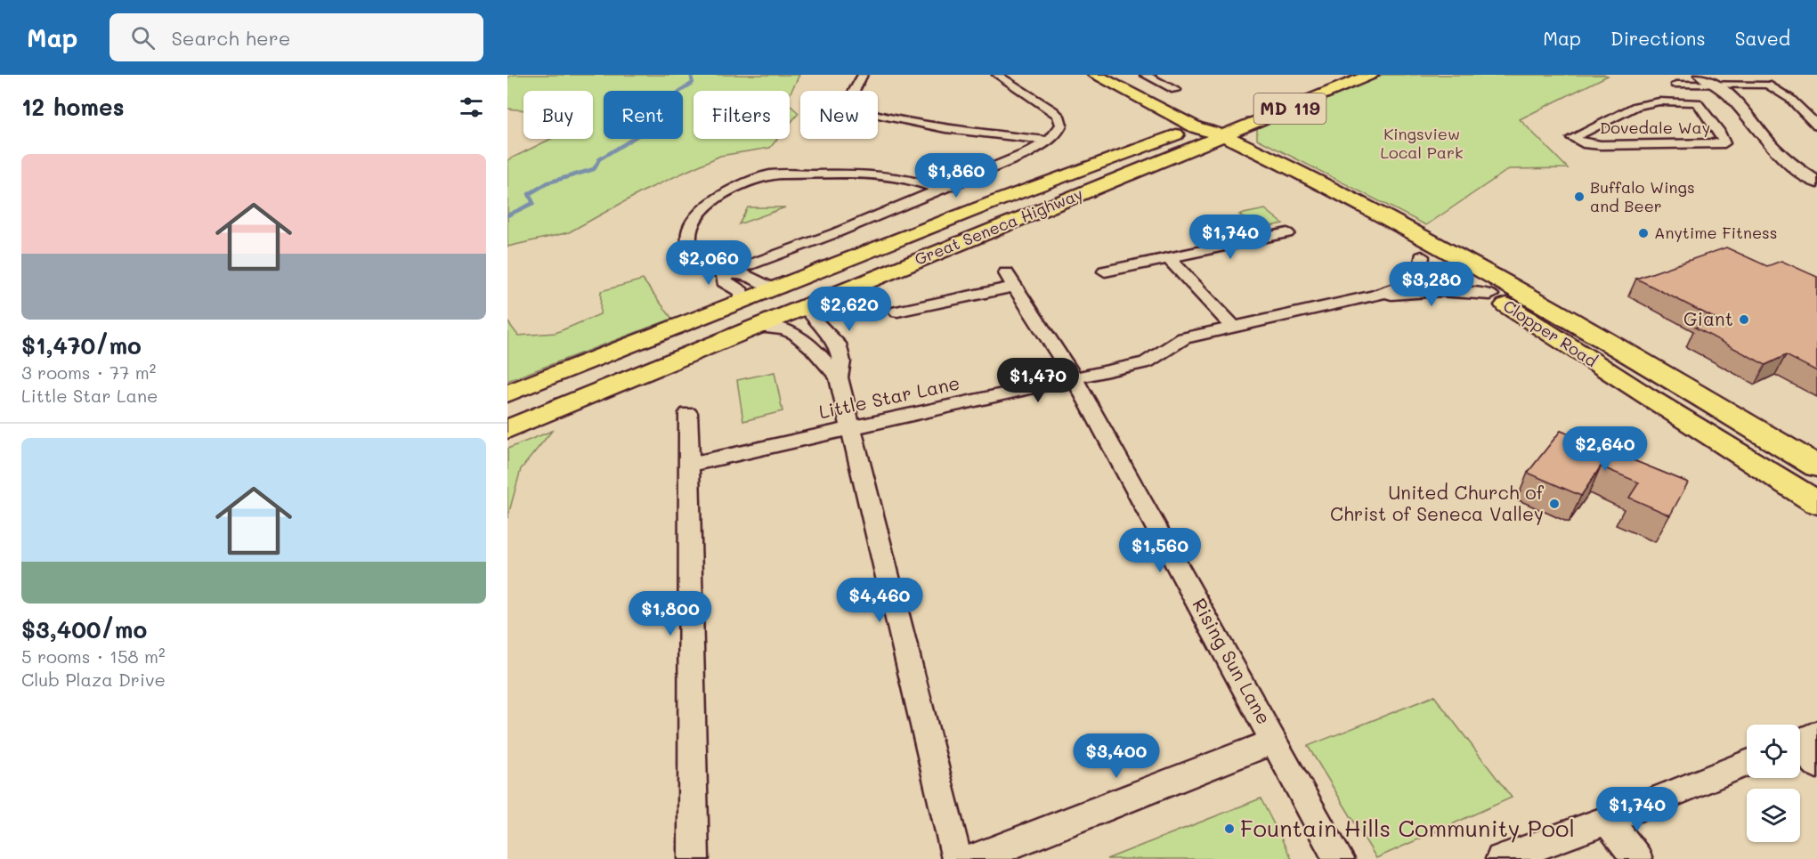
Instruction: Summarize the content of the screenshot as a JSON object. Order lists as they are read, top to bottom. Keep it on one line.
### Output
{"streets":{"main road":["MD 119","Great Seneca Highway","Clopper Road"],"street":["Dovedale Way","Little Star Lane","Rising Sun Lane"]},"crossings":[["Great Seneca Highway","Clopper Road"],["Clopper Road","Little Star Lane"],["Little Star Lane","Rising Sun Lane"]],"parks":["Kingsview Local Park"],"places":["Buffalo Wings and Beer","Anytime Fitness","Giant","United Church of Christ of Seneca Valley","Fountain Hills Community Pool"],"page":{"header":"Map","search":"Search here","nav":["Map","Directions","Saved"],"heading":"12 homes","chip":["Buy","Rent","Filters","New"],"list":[{"name":"$1,470/mo","note":"3 rooms · 77 m² · Little Star Lane"},{"name":"$3,400/mo","note":"5 rooms · 158 m² · Club Plaza Drive"}],"price":["$1,860","$1,740","$2,060","$3,280","$2,620","$1,470","$2,640","$1,560","$4,460","$1,800","$3,400","$1,740"]}}
